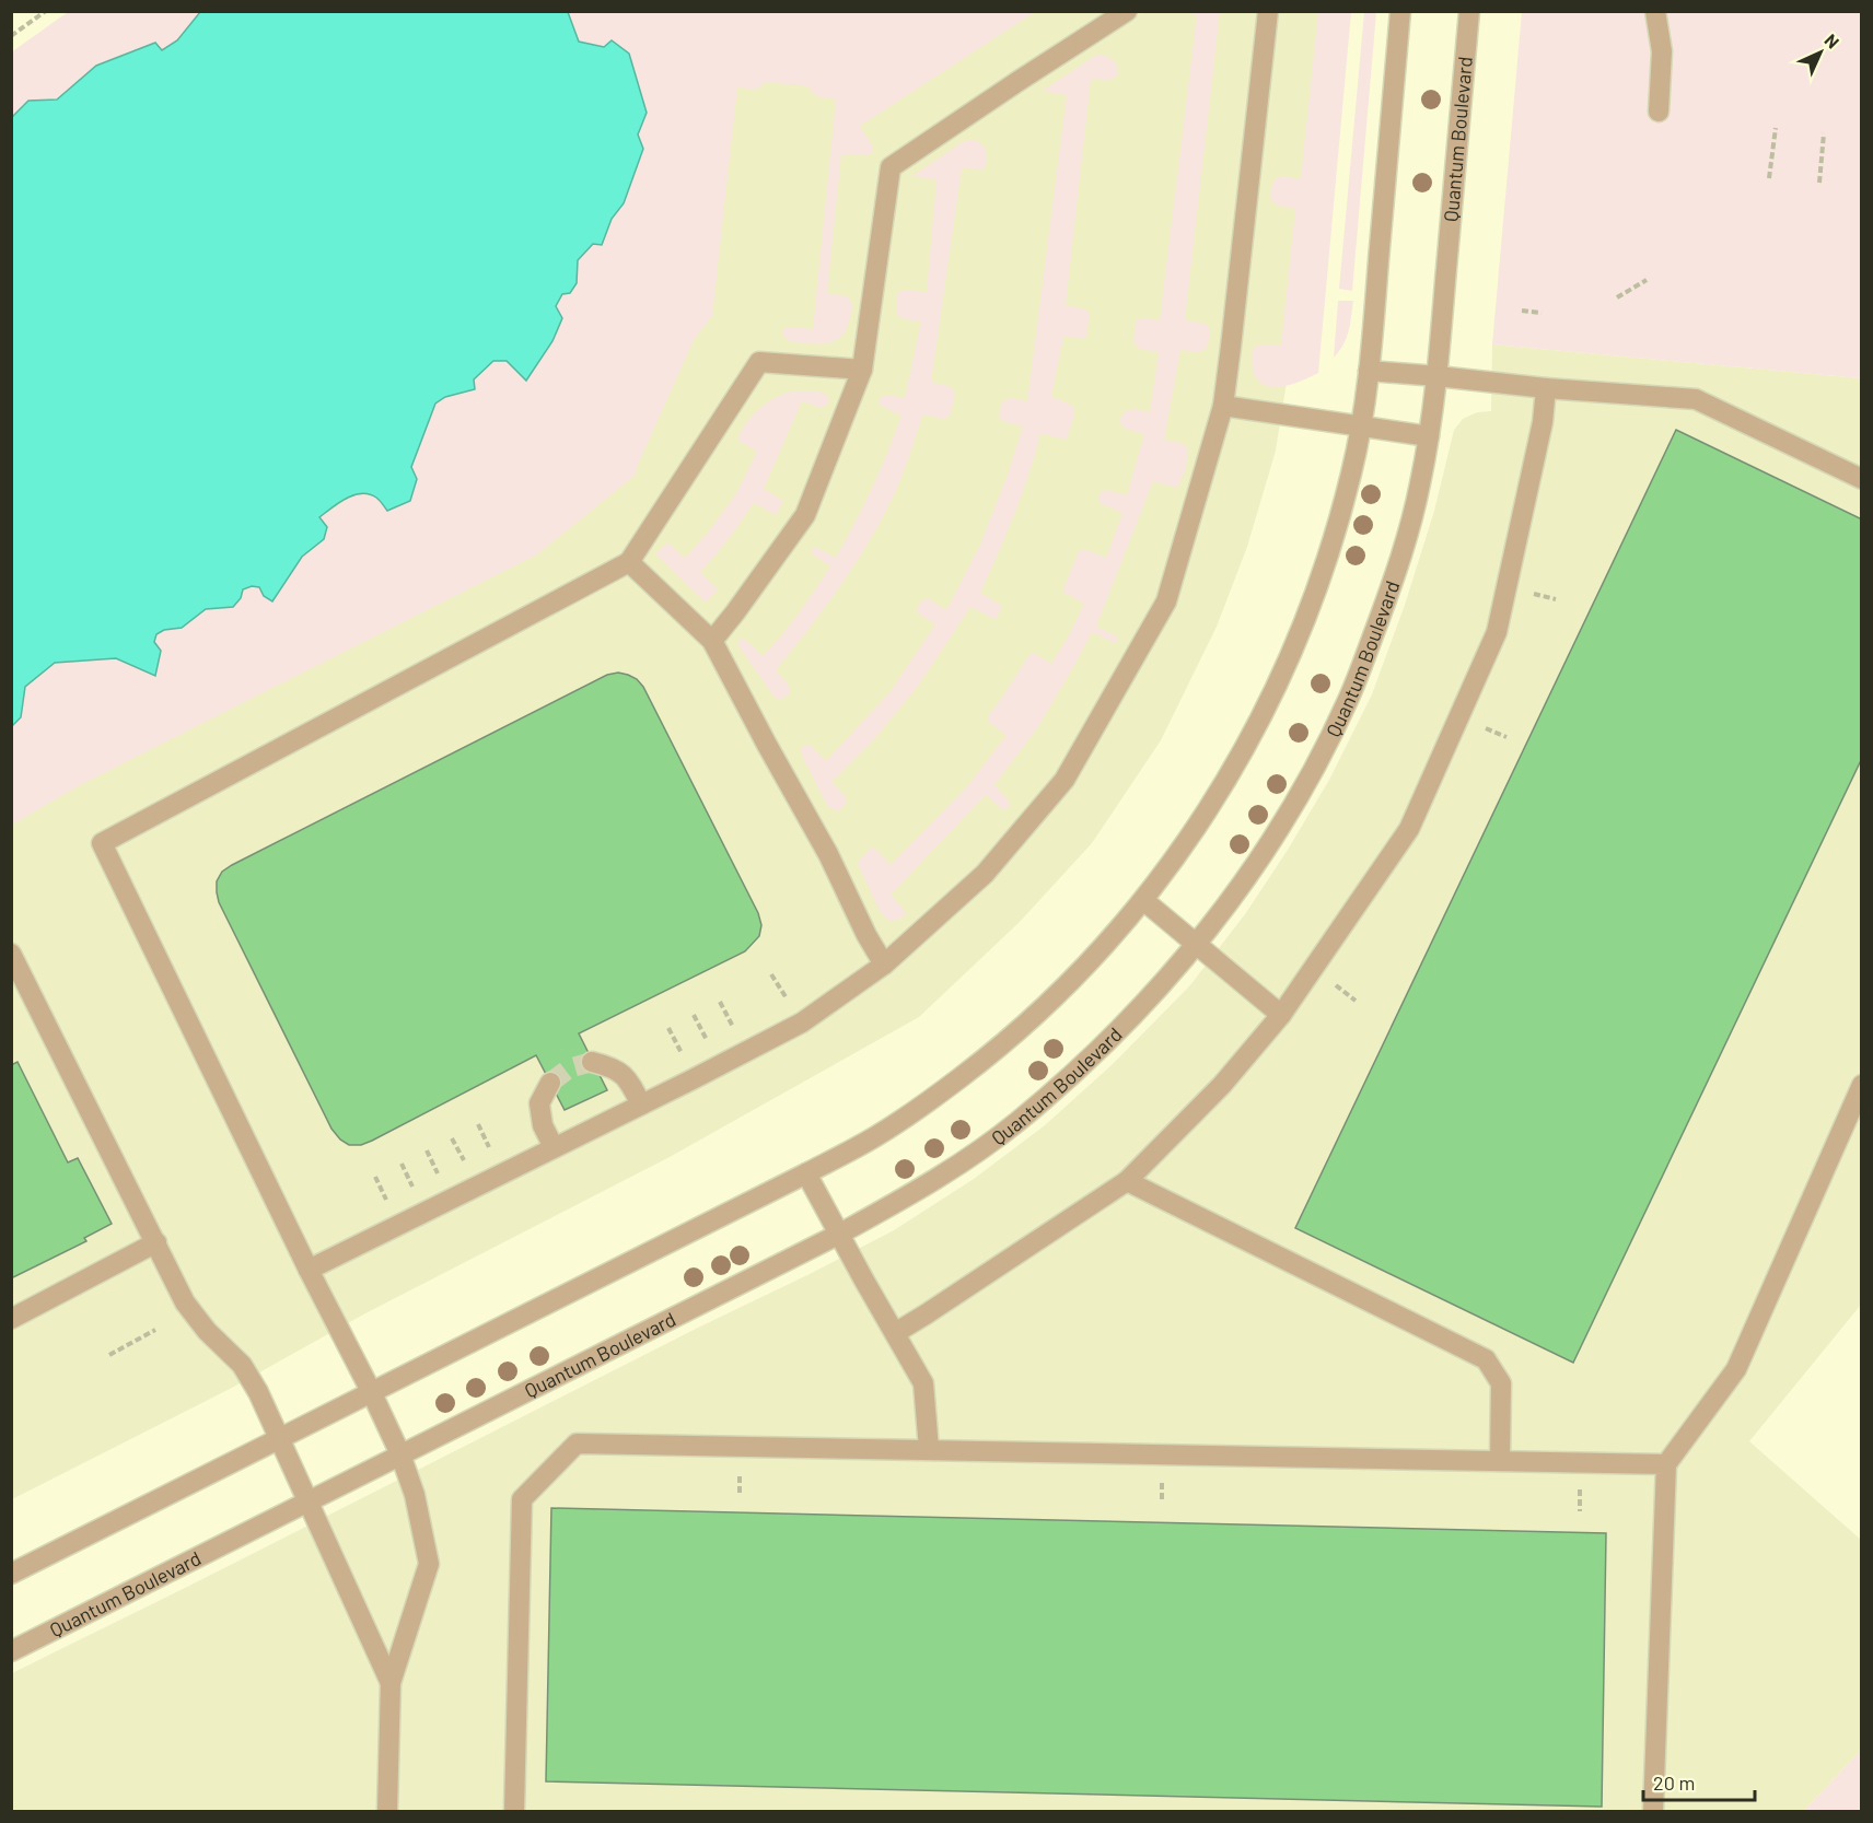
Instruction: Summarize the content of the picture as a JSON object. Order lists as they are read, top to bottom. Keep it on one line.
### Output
{"streets":{"street":["Quantum Boulevard"]},"scale_bar":"20 m","north":"top right"}
